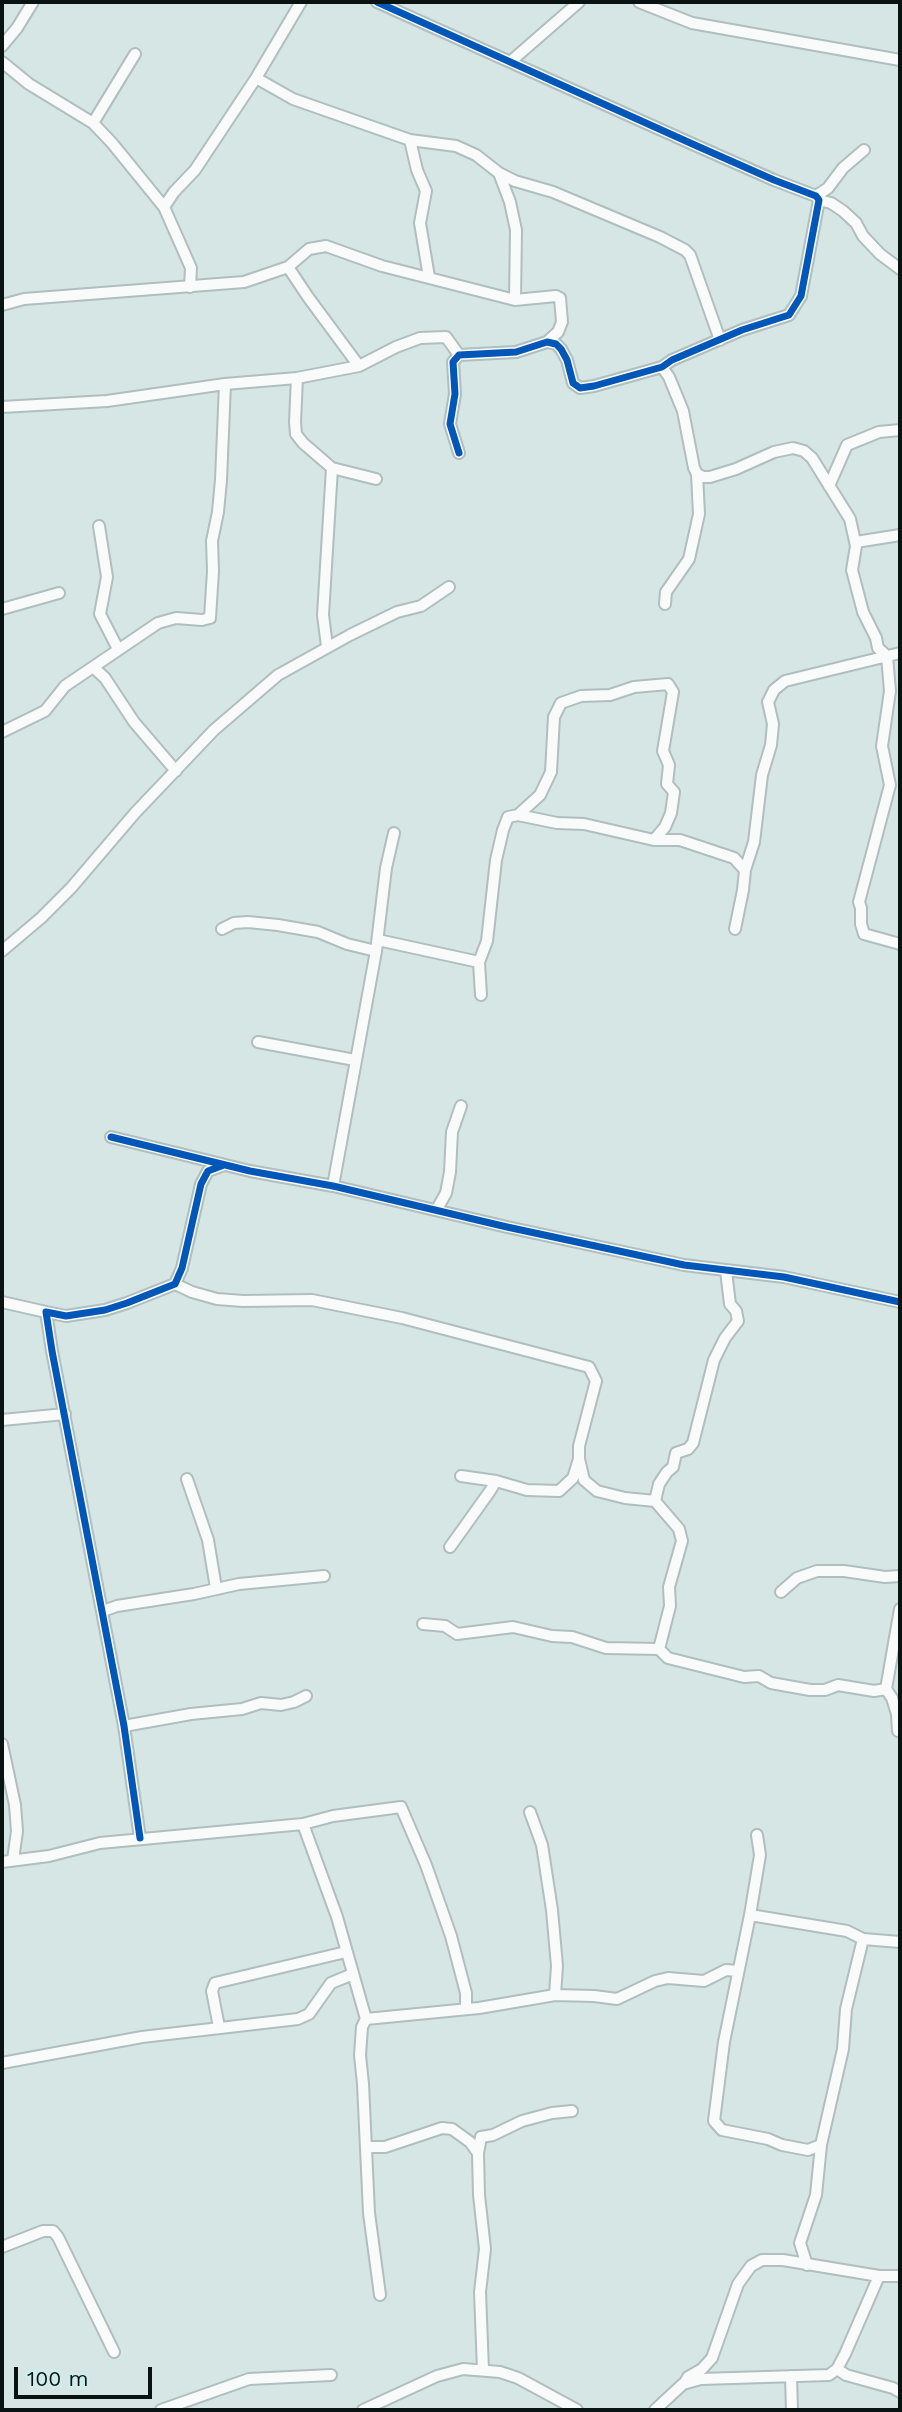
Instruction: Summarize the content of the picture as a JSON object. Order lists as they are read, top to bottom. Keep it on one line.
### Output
{"scale_bar":"100 m"}
